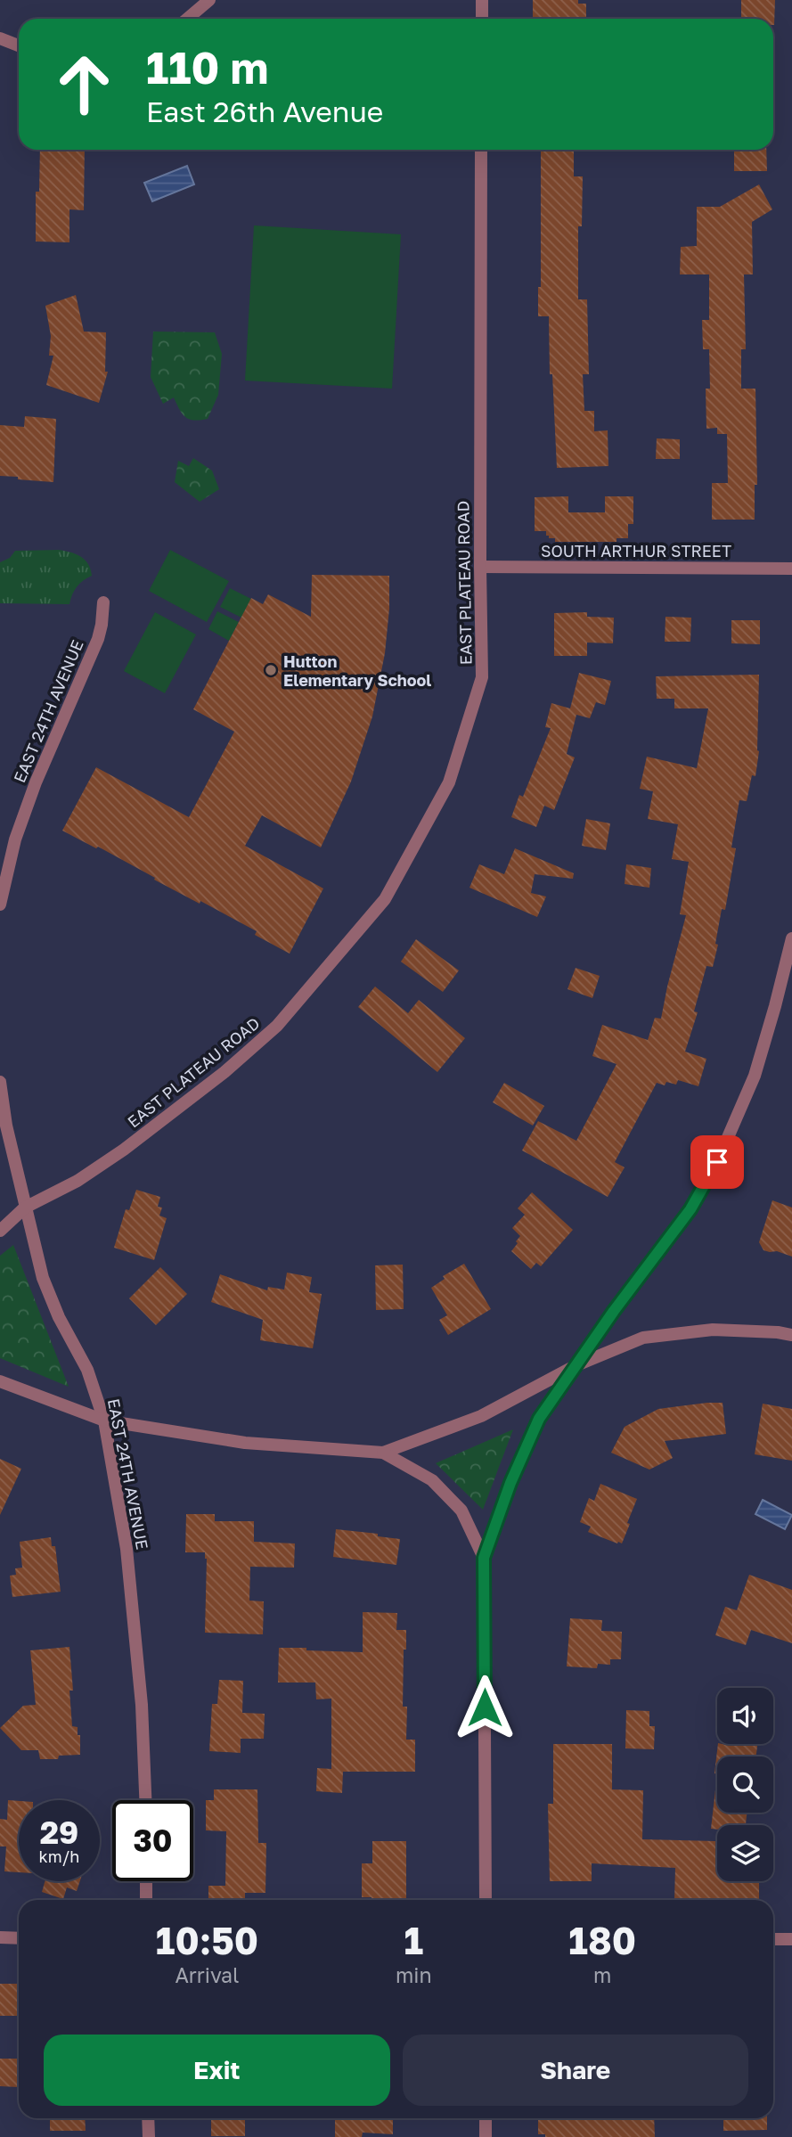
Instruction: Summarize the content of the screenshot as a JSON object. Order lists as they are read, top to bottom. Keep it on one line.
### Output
{"streets":{"street":["SOUTH ARTHUR STREET","EAST PLATEAU ROAD","EAST 24TH AVENUE"]},"crossings":[["SOUTH ARTHUR STREET","EAST PLATEAU ROAD"],["EAST PLATEAU ROAD","EAST 24TH AVENUE"]],"places":["Hutton Elementary School"],"page":{"turn":["110 m","East 26th Avenue"],"speed":"29 km/h","limit":"30","eta":["10:50","Arrival","1","min","180","m"],"buttons":["Exit","Share"]}}
